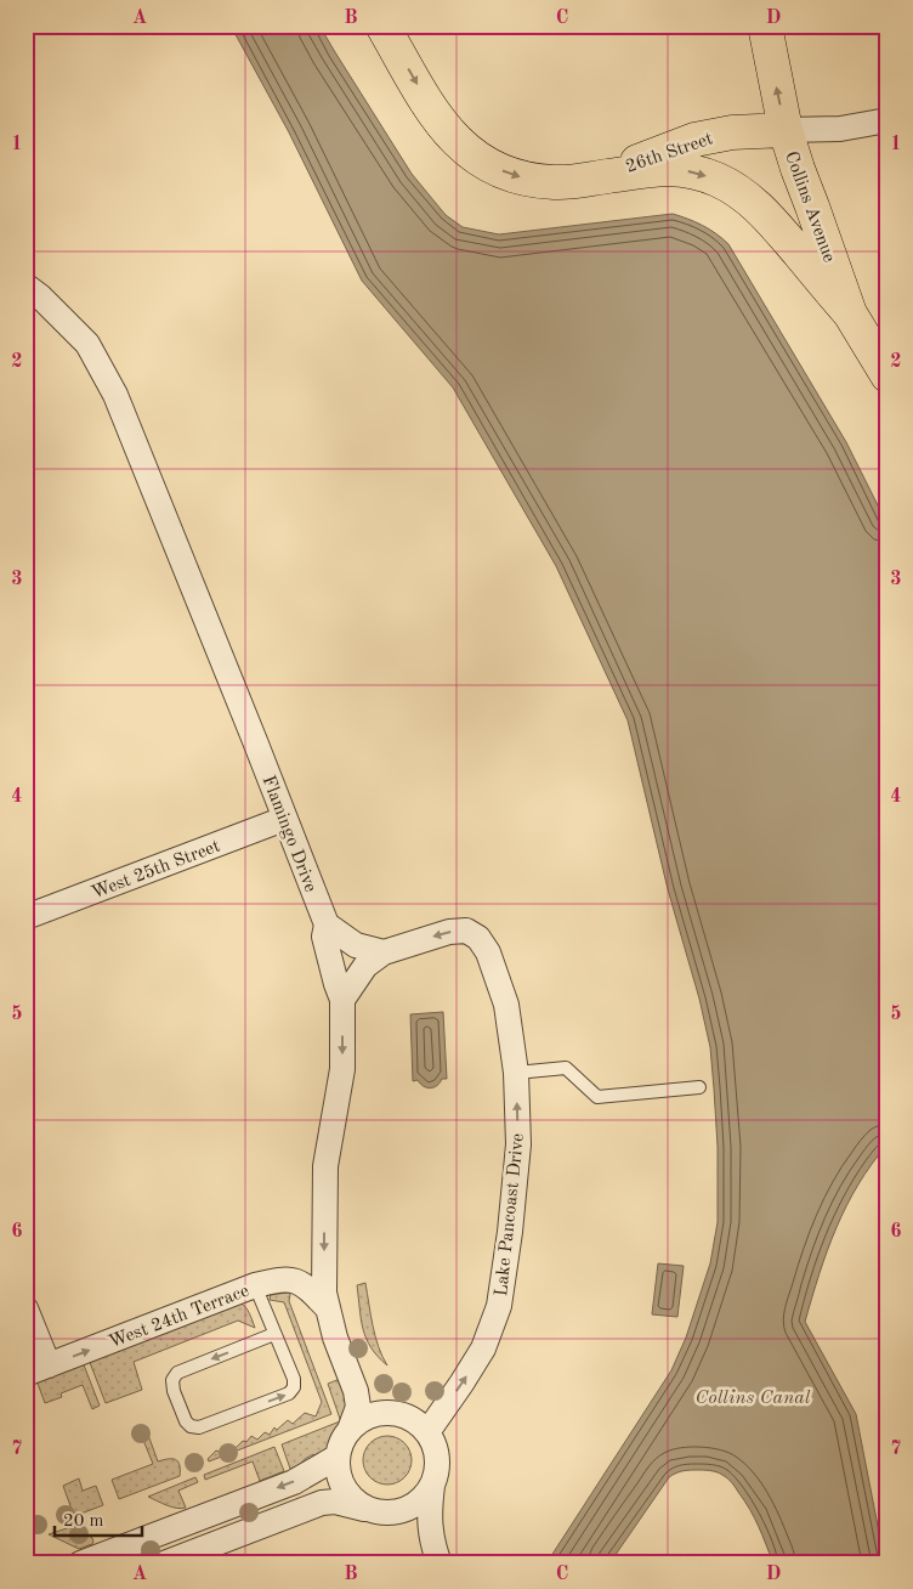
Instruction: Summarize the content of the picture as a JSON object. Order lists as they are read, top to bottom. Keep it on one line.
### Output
{"streets":{"main road":["26th Street","Collins Avenue"],"street":["Flamingo Drive","West 25th Street","Lake Pancoast Drive","West 24th Terrace"]},"crossings":[["26th Street","Collins Avenue"],["Flamingo Drive","West 25th Street"],["Flamingo Drive","Lake Pancoast Drive"],["Flamingo Drive","West 24th Terrace"]],"water":["Collins Canal"],"scale_bar":"20 m","grid":{"columns":["A","B","C","D"],"rows":["1","2","3","4","5","6","7"]}}
